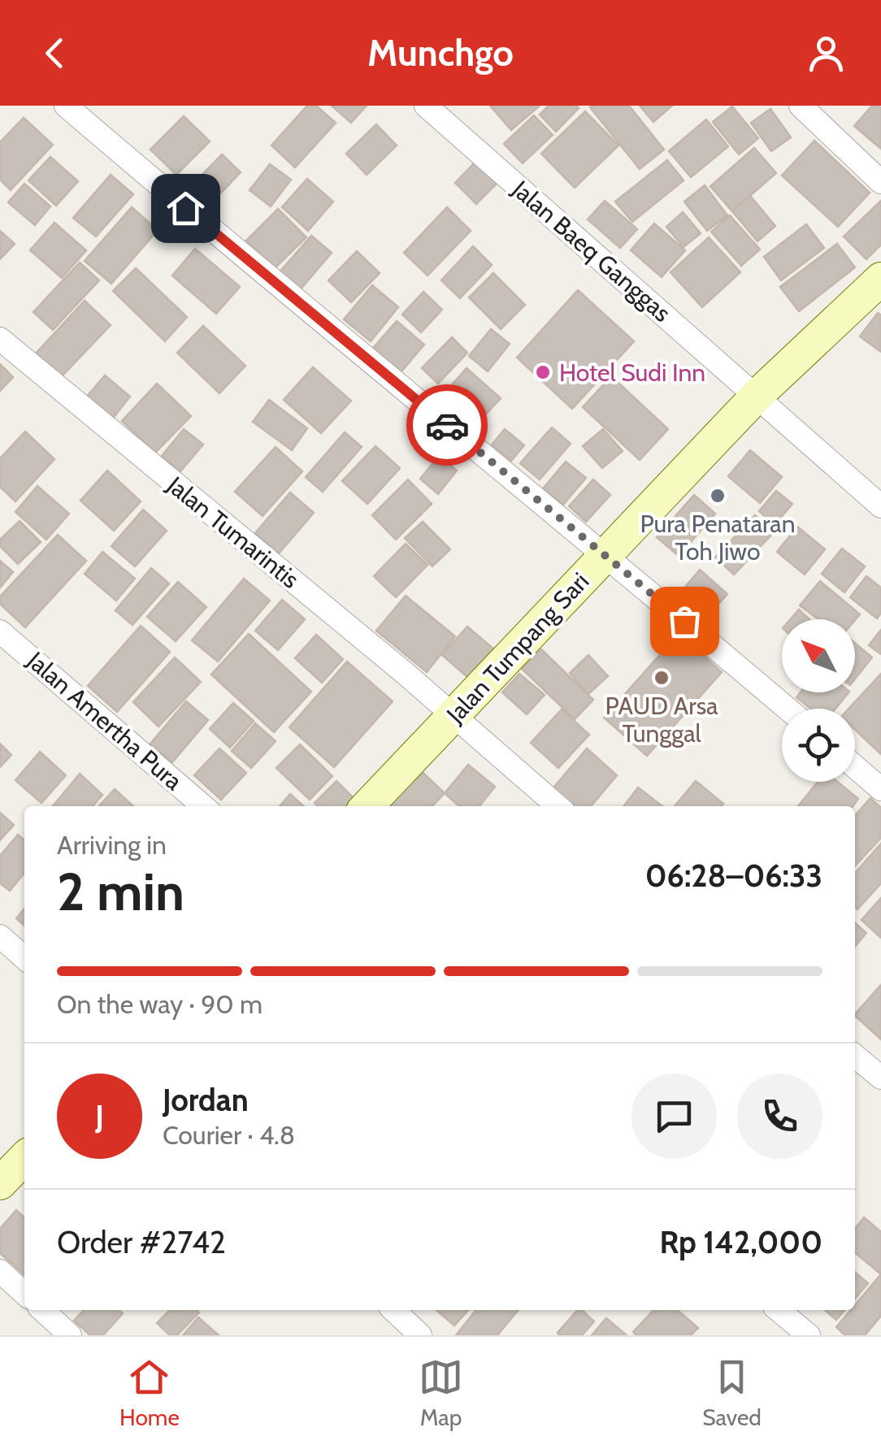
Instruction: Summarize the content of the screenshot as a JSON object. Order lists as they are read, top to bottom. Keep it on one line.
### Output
{"streets":{"main road":["Jalan Tumpang Sari"],"street":["Jalan Baeq Ganggas","Jalan Tumarintis","Jalan Amertha Pura"]},"crossings":[["Jalan Baeq Ganggas","Jalan Tumpang Sari"],["Jalan Tumarintis","Jalan Tumpang Sari"]],"places":["Hotel Sudi Inn","Pura Penataran Toh Jiwo","PAUD Arsa Tunggal"],"north":"top left","page":{"header":"Munchgo","heading":["2 min","Arriving in","06:28–06:33"],"panel":["Jordan","Courier · 4.8","Order #2742","Rp 142,000"],"bar":"On the way · 90 m","round":"J","tabs":["Home","Map","Saved"]}}
